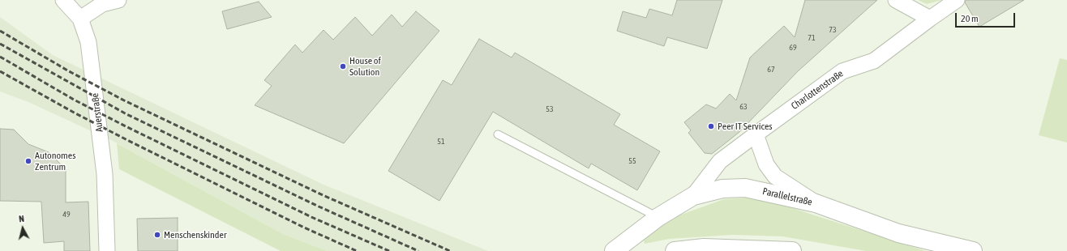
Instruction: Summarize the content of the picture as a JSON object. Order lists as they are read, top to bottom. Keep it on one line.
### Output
{"streets":{"street":["Charlottenstraße","Auerstraße","Parallelstraße"]},"crossings":[["Charlottenstraße","Parallelstraße"]],"places":["House of Solution","Peer IT Services","Autonomes Zentrum","Menschenskinder"],"house_numbers":["73","71","69","67","63","53","51","55","49"],"scale_bar":"20 m","north":"top"}
